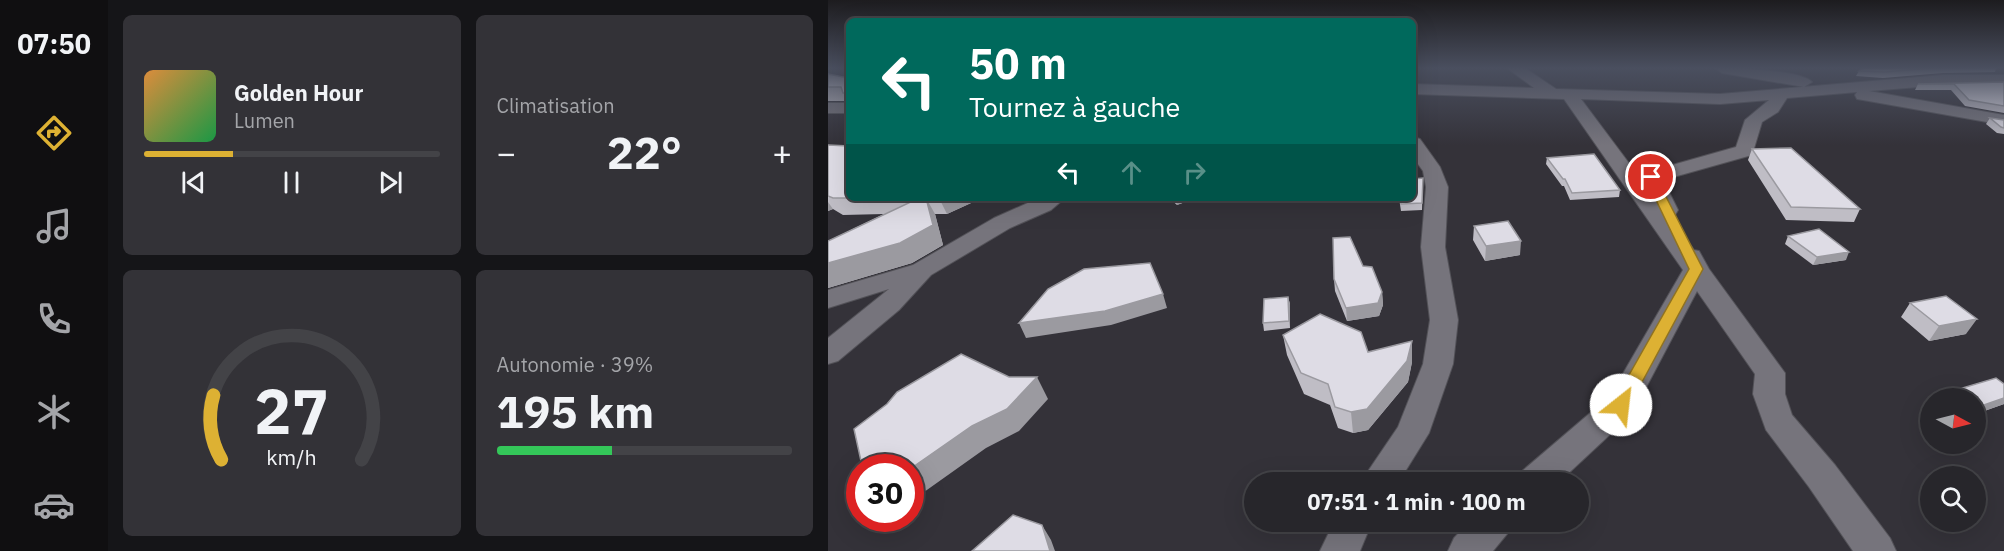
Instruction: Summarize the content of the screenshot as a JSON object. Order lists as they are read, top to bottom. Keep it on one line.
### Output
{"north":"right","page":{"tabs":"07:50","tile":["Climatisation",["Autonomie · 39%","195 km"]],"turn":["50 m","Tournez à gauche"],"song":["Golden Hour","Lumen"],"heat":["−","22°","+"],"limit":"30","trip":"07:51 · 1 min · 100 m","gauge":["27","km/h"]}}
